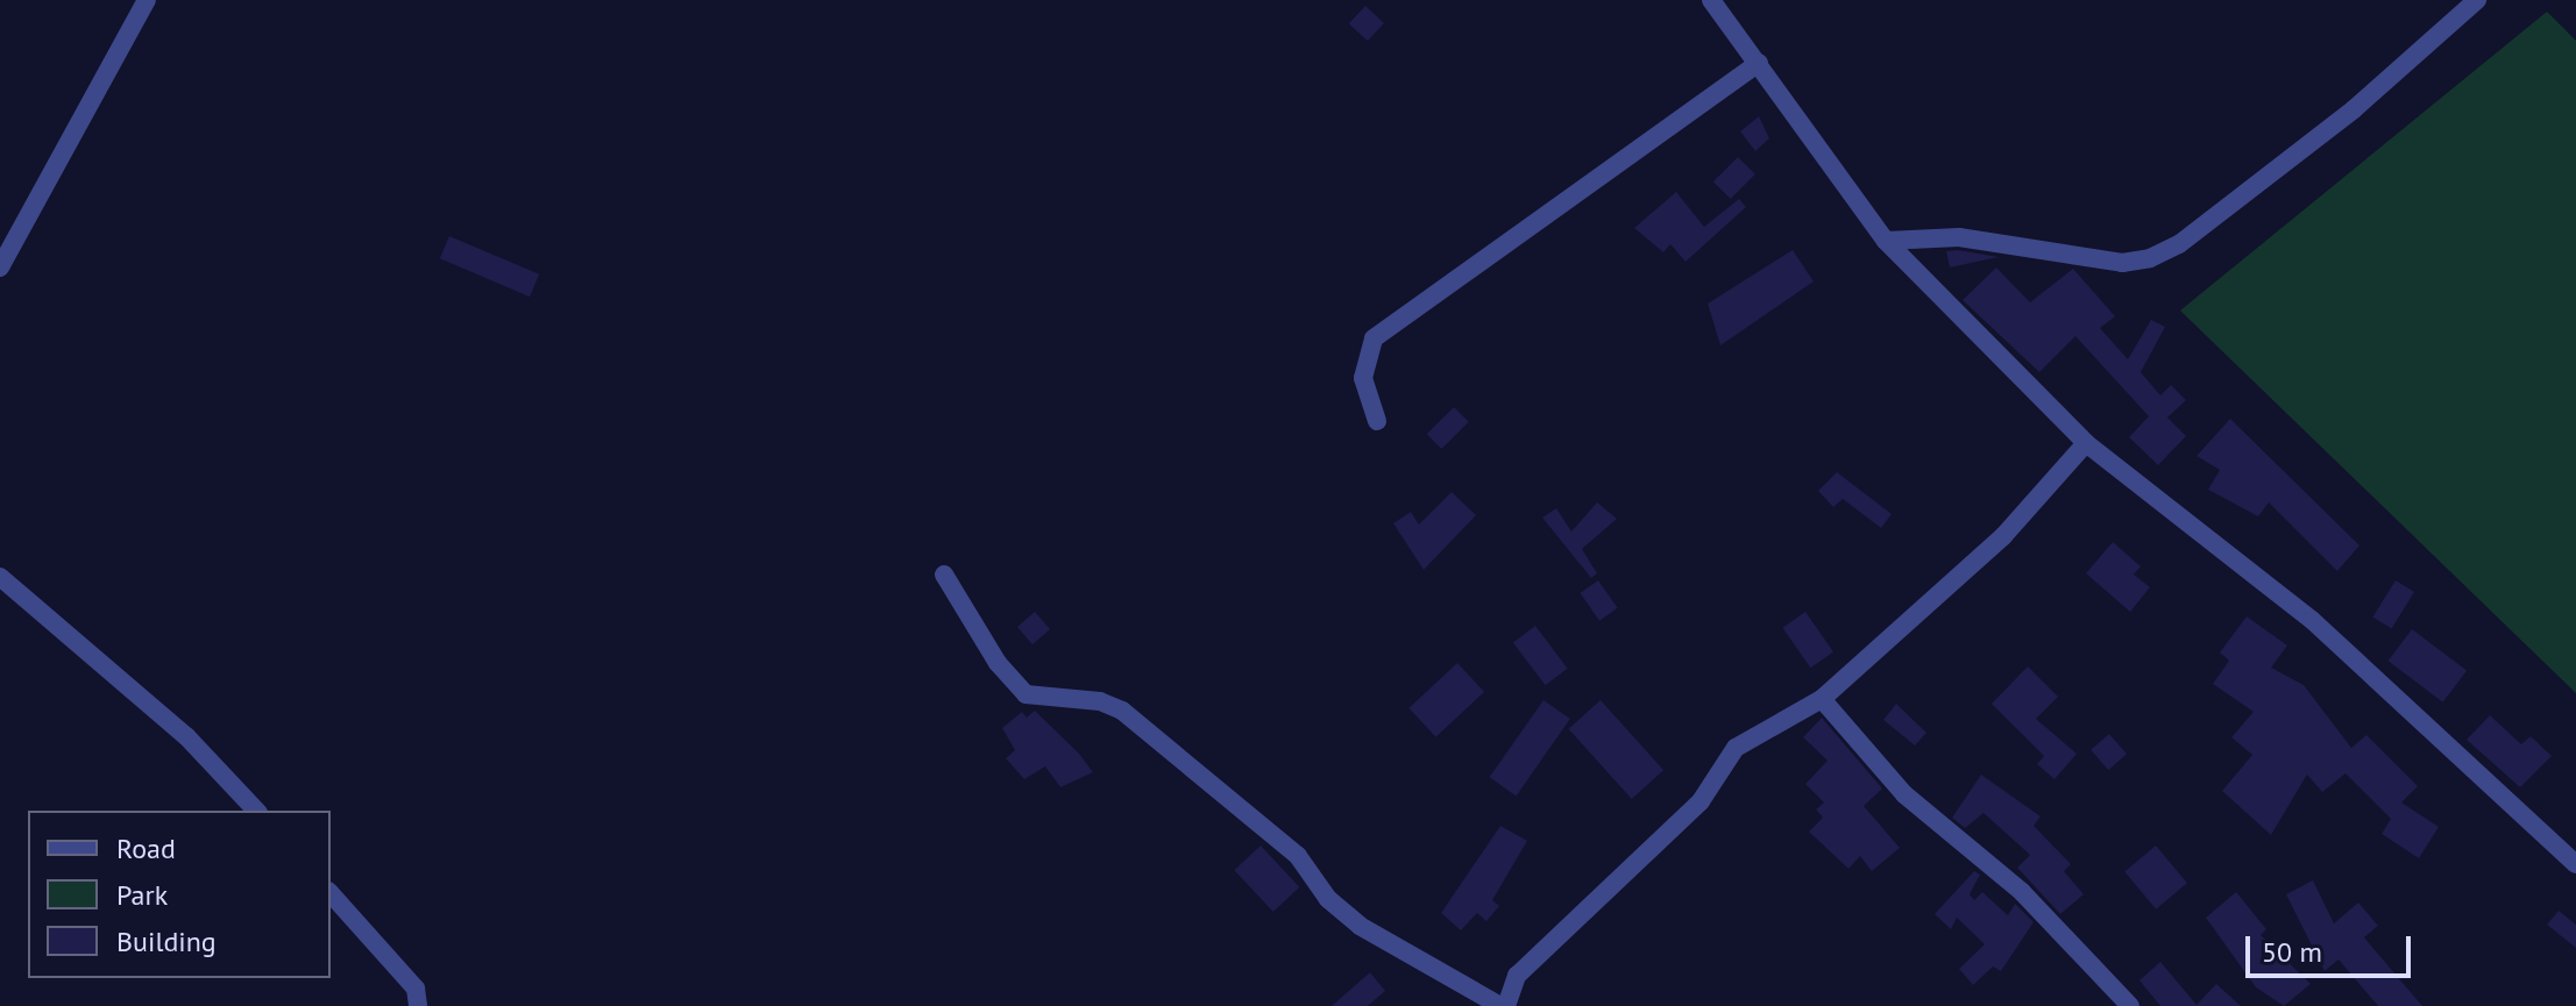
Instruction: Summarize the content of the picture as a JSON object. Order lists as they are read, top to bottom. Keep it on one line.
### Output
{"legend":["Road","Park","Building"],"scale_bar":"50 m"}
